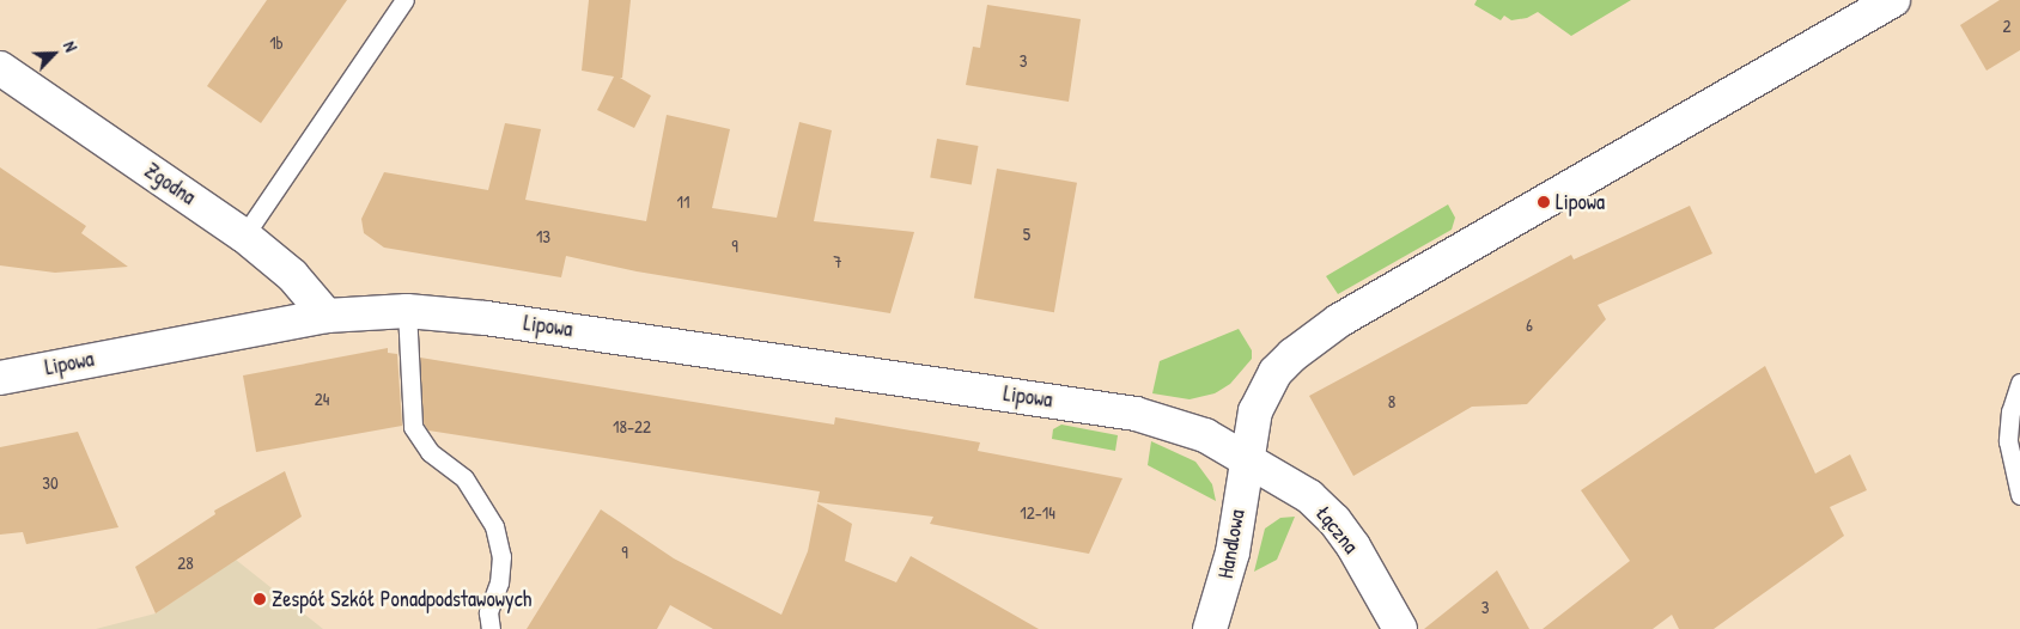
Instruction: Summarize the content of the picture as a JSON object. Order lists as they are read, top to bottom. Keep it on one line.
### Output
{"streets":{"street":["Zgodna","Lipowa","Łączna","Handlowa"]},"crossings":[["Zgodna","Lipowa"],["Lipowa","Łączna"],["Lipowa","Handlowa"],["Łączna","Handlowa"]],"places":["Lipowa","Zespół Szkół Ponadpodstawowych"],"house_numbers":["2","1b","3","11","5","13","9","7","6","24","8","18-22","30","12-14","9","28","3"],"north":"top right"}
